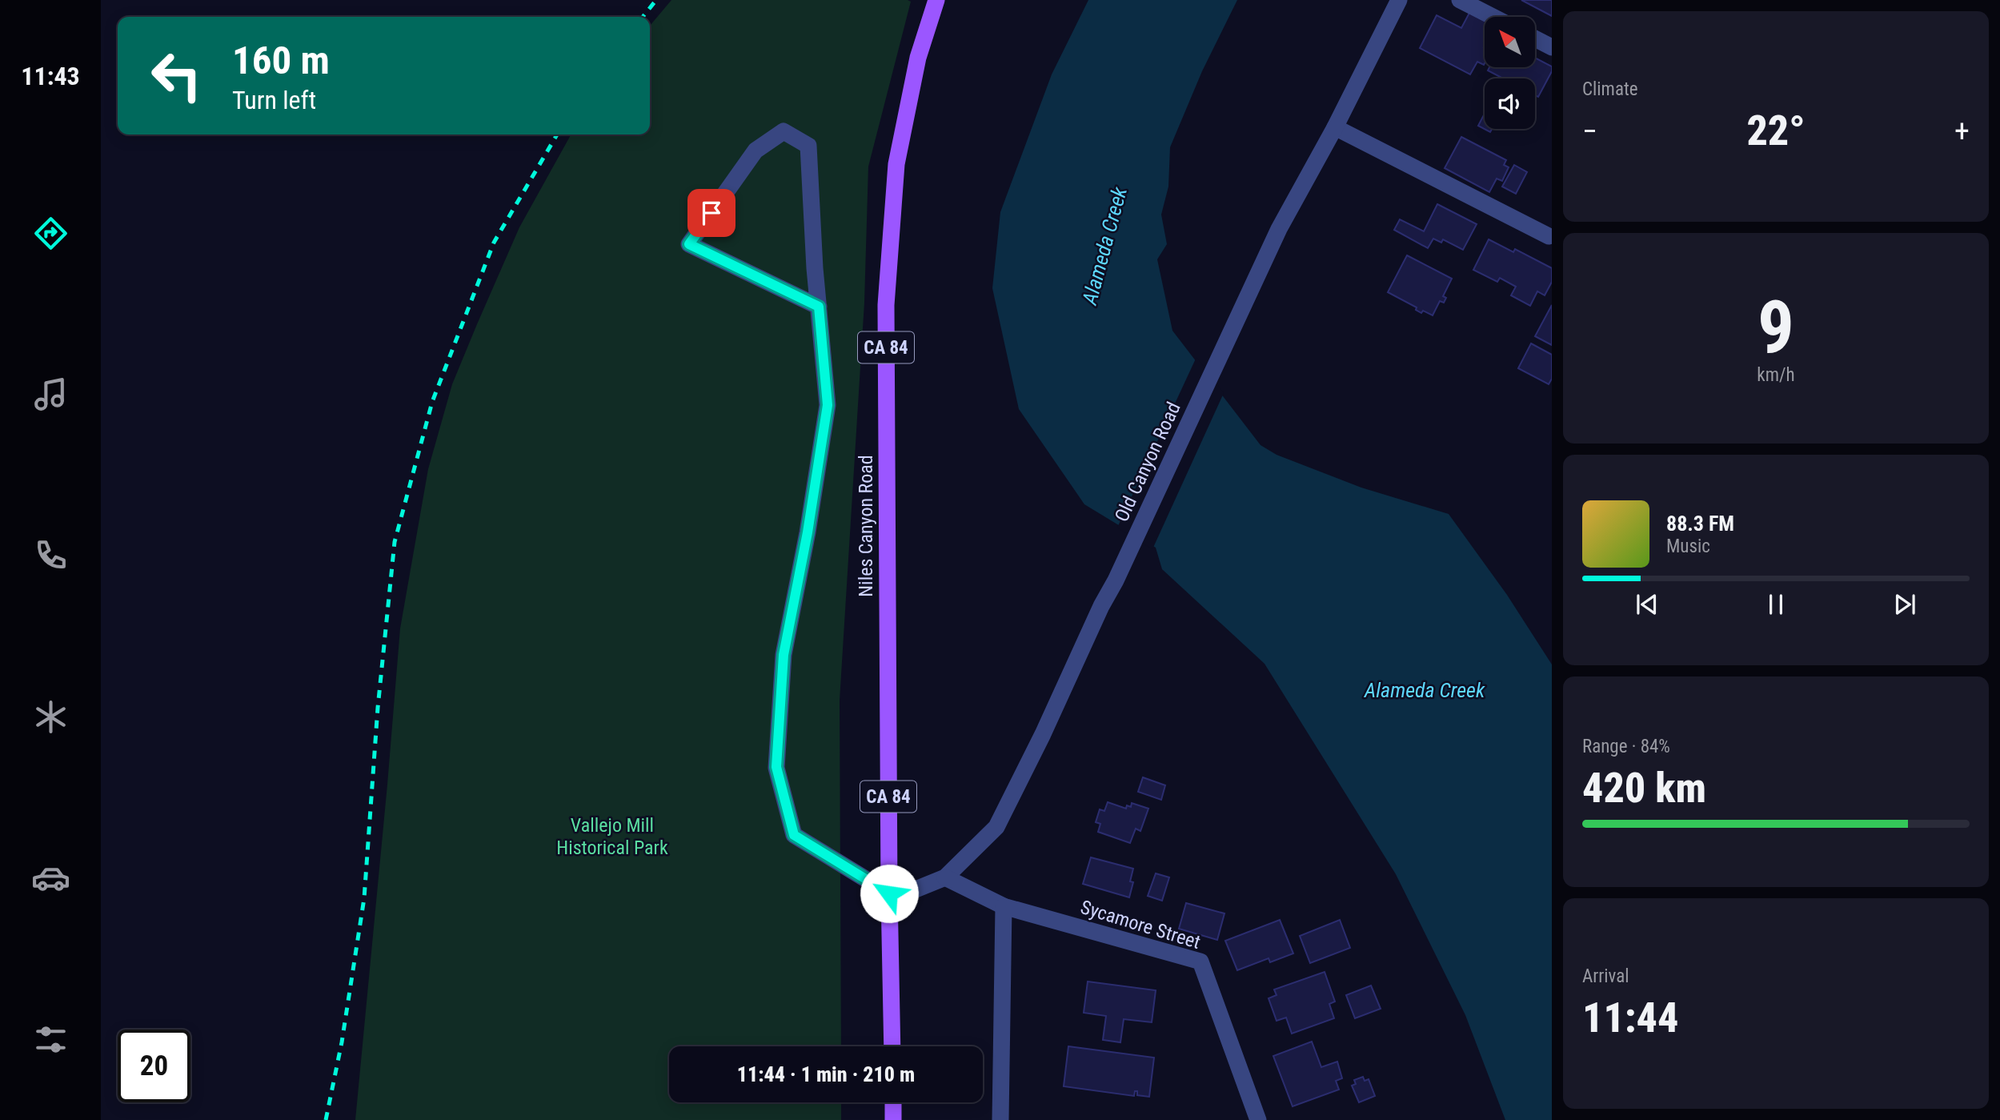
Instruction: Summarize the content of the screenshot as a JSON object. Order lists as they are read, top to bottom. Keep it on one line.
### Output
{"streets":{"main road":["CA 84","Niles Canyon Road"],"street":["Old Canyon Road","Sycamore Street"]},"crossings":[["Old Canyon Road","Niles Canyon Road"],["Old Canyon Road","Sycamore Street"]],"water":["Alameda Creek"],"parks":["Vallejo Mill Historical Park"],"north":"top left","page":{"tabs":"11:43","tile":["Climate",["9","km/h"],["Range · 84%","420 km"],["Arrival","11:44"]],"turn":["160 m","Turn left"],"heat":["−","22°","+"],"song":["88.3 FM","Music"],"limit":"20","trip":"11:44 · 1 min · 210 m"}}
